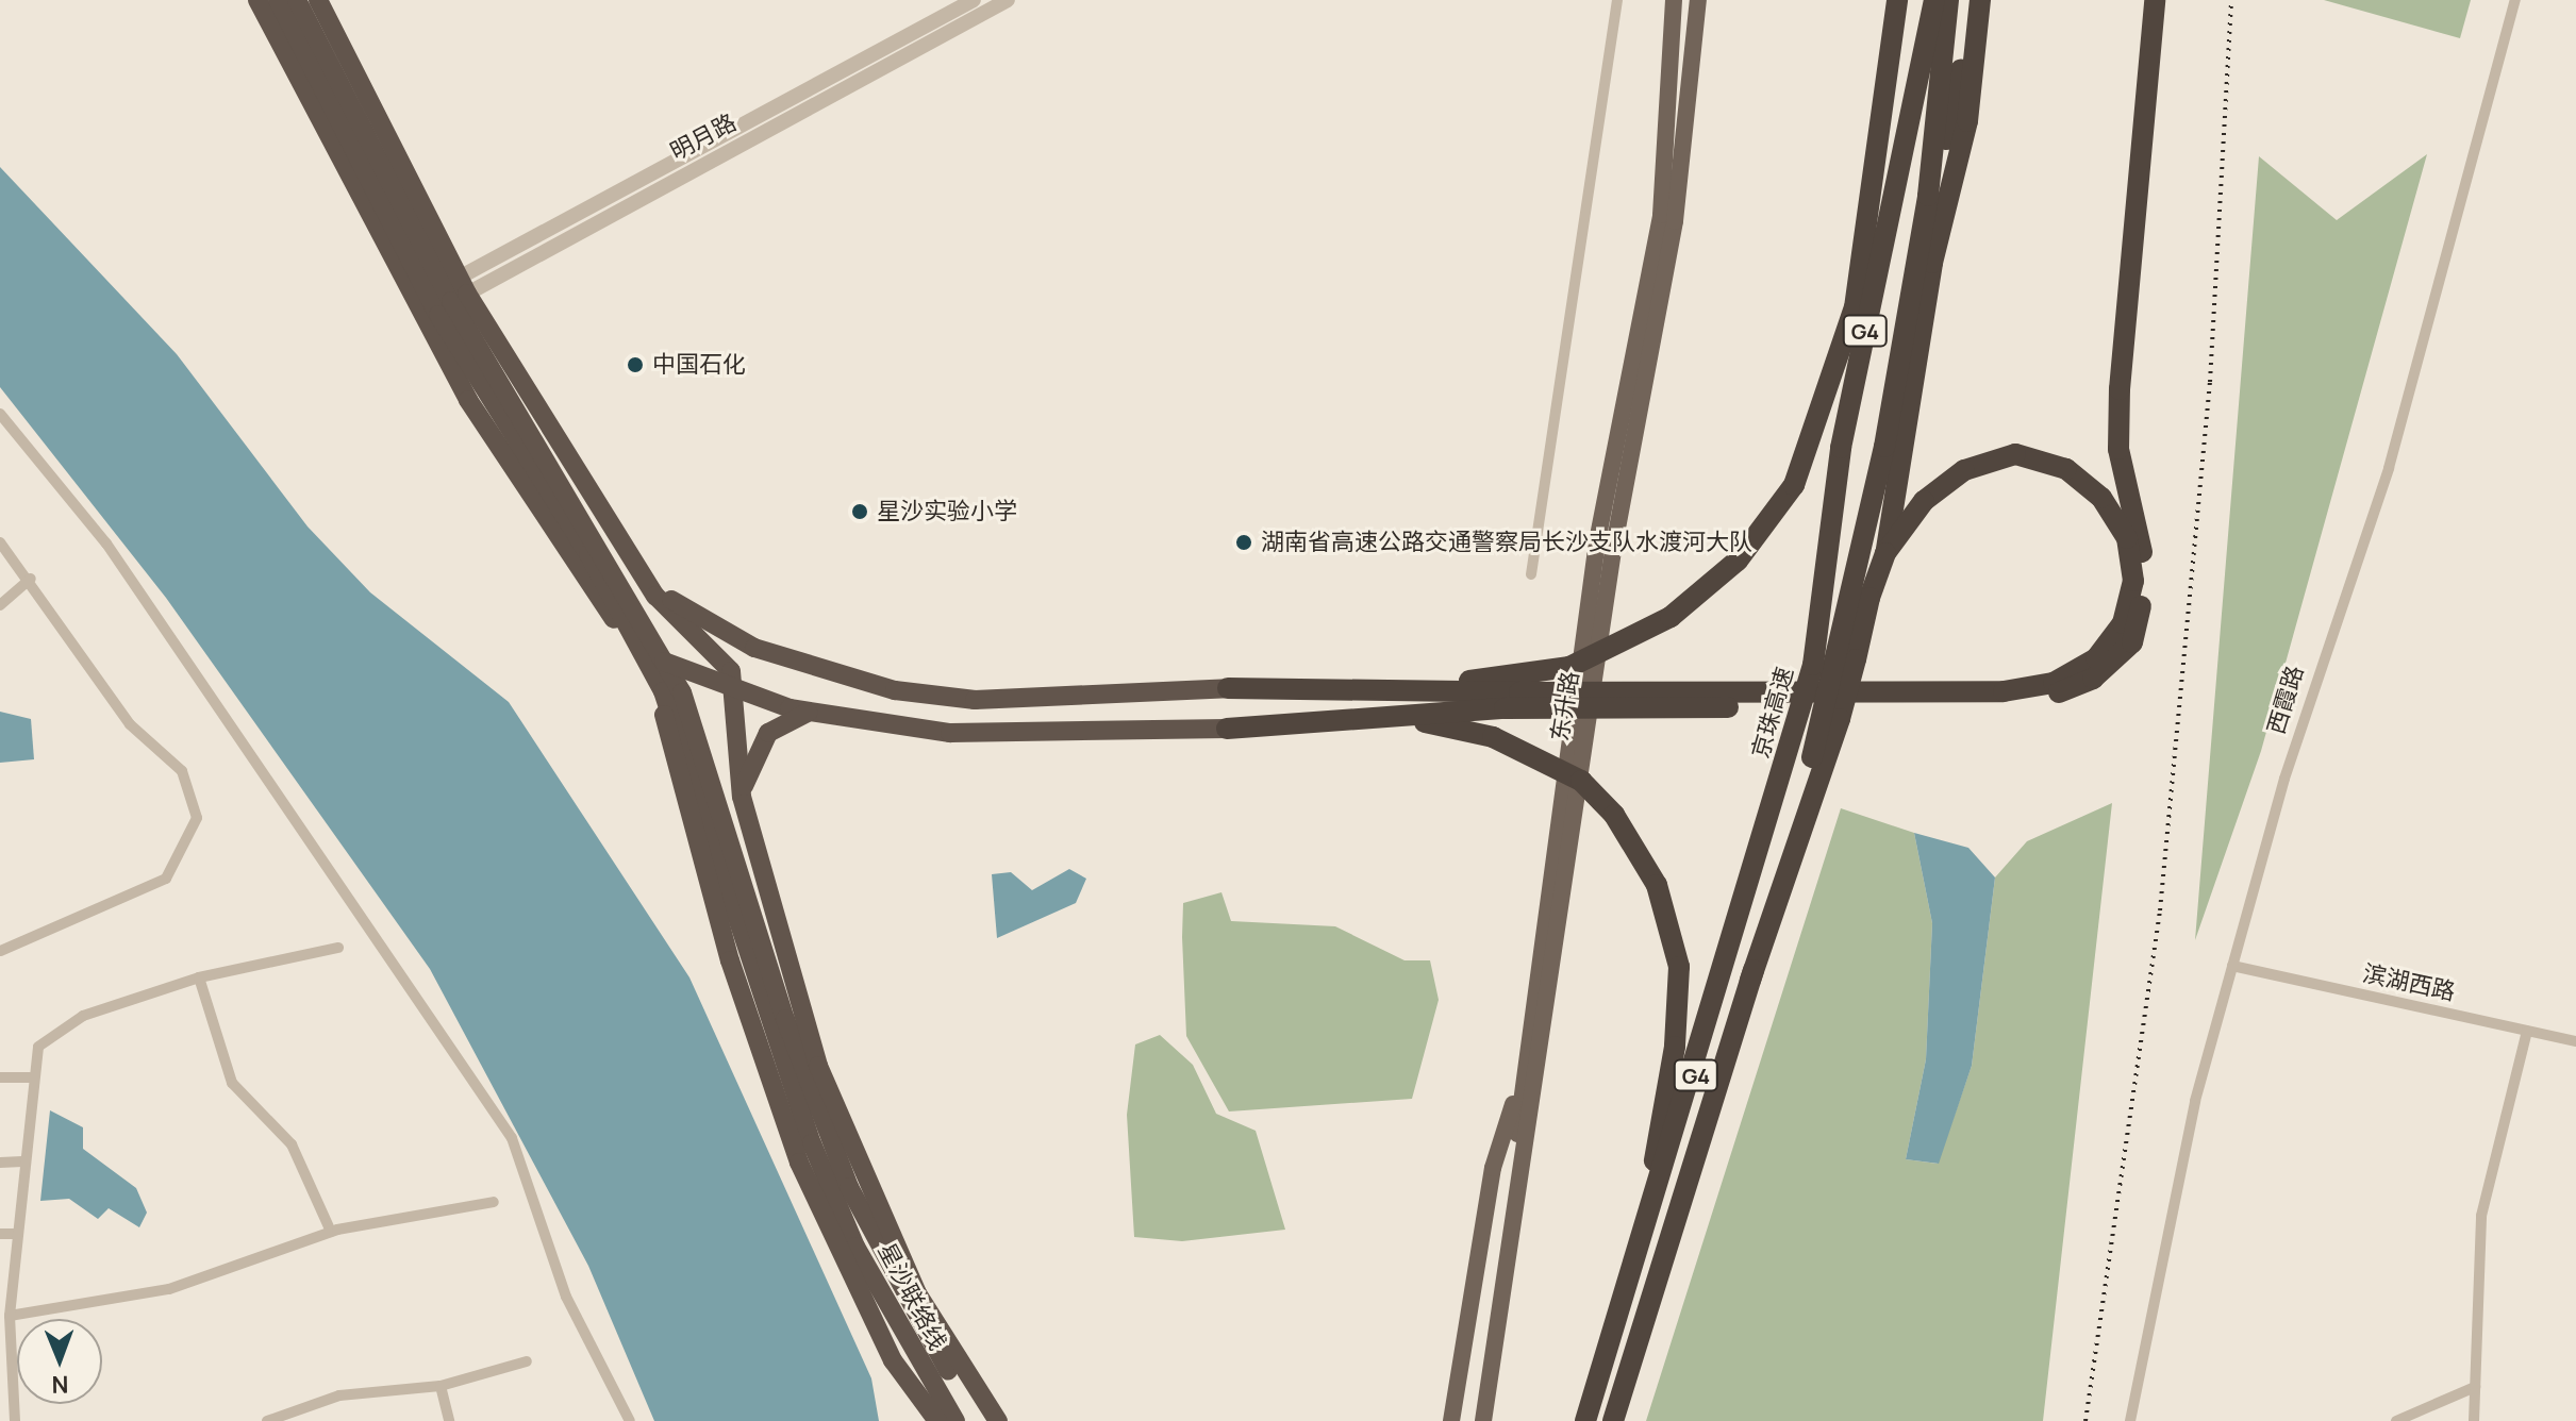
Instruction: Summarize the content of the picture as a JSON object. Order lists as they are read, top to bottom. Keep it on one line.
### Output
{"streets":{"highway":["G4","京珠高速","星沙联络线"],"main road":["东升路"],"street":["明月路","西霞路","滨湖西路"]},"crossings":[["G4","京珠高速"],["西霞路","滨湖西路"]],"places":["中国石化","星沙实验小学","湖南省高速公路交通警察局长沙支队水渡河大队"],"north":"bottom"}
